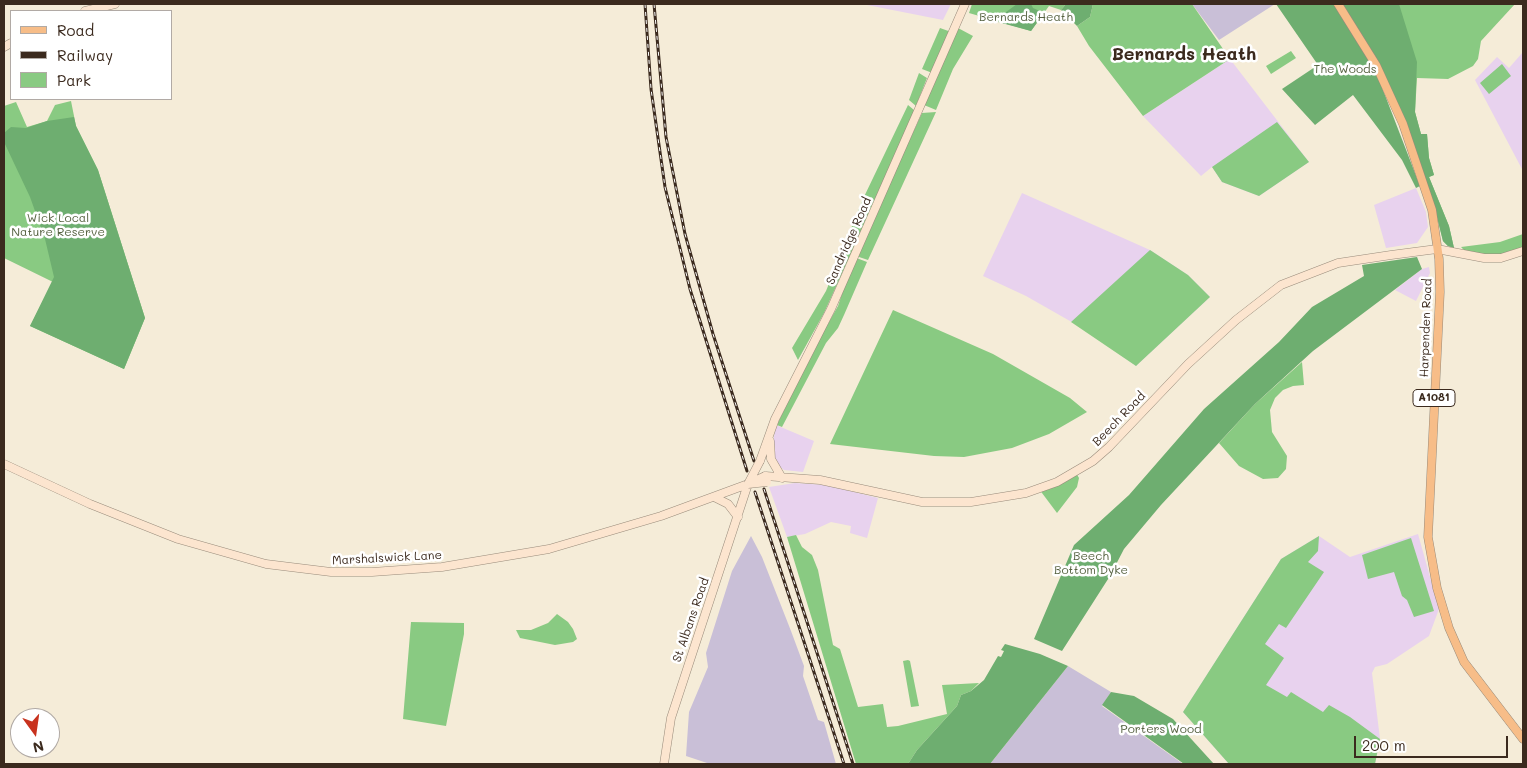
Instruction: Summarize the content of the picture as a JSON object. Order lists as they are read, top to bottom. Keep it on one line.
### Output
{"streets":{"main road":["Harpenden Road","A1081"],"street":["Sandridge Road","Beech Road","Marshalswick Lane","St Albans Road"]},"crossings":[["Sandridge Road","Beech Road"],["Sandridge Road","Marshalswick Lane"],["Sandridge Road","St Albans Road"],["Harpenden Road","Beech Road"],["Beech Road","Marshalswick Lane"],["Beech Road","St Albans Road"],["Marshalswick Lane","St Albans Road"]],"districts":["Bernards Heath"],"parks":["Bernards Heath","The Woods","Wick Local Nature Reserve","Beech Bottom Dyke","Porters Wood"],"legend":["Road","Railway","Park"],"scale_bar":"200 m","north":"bottom"}
